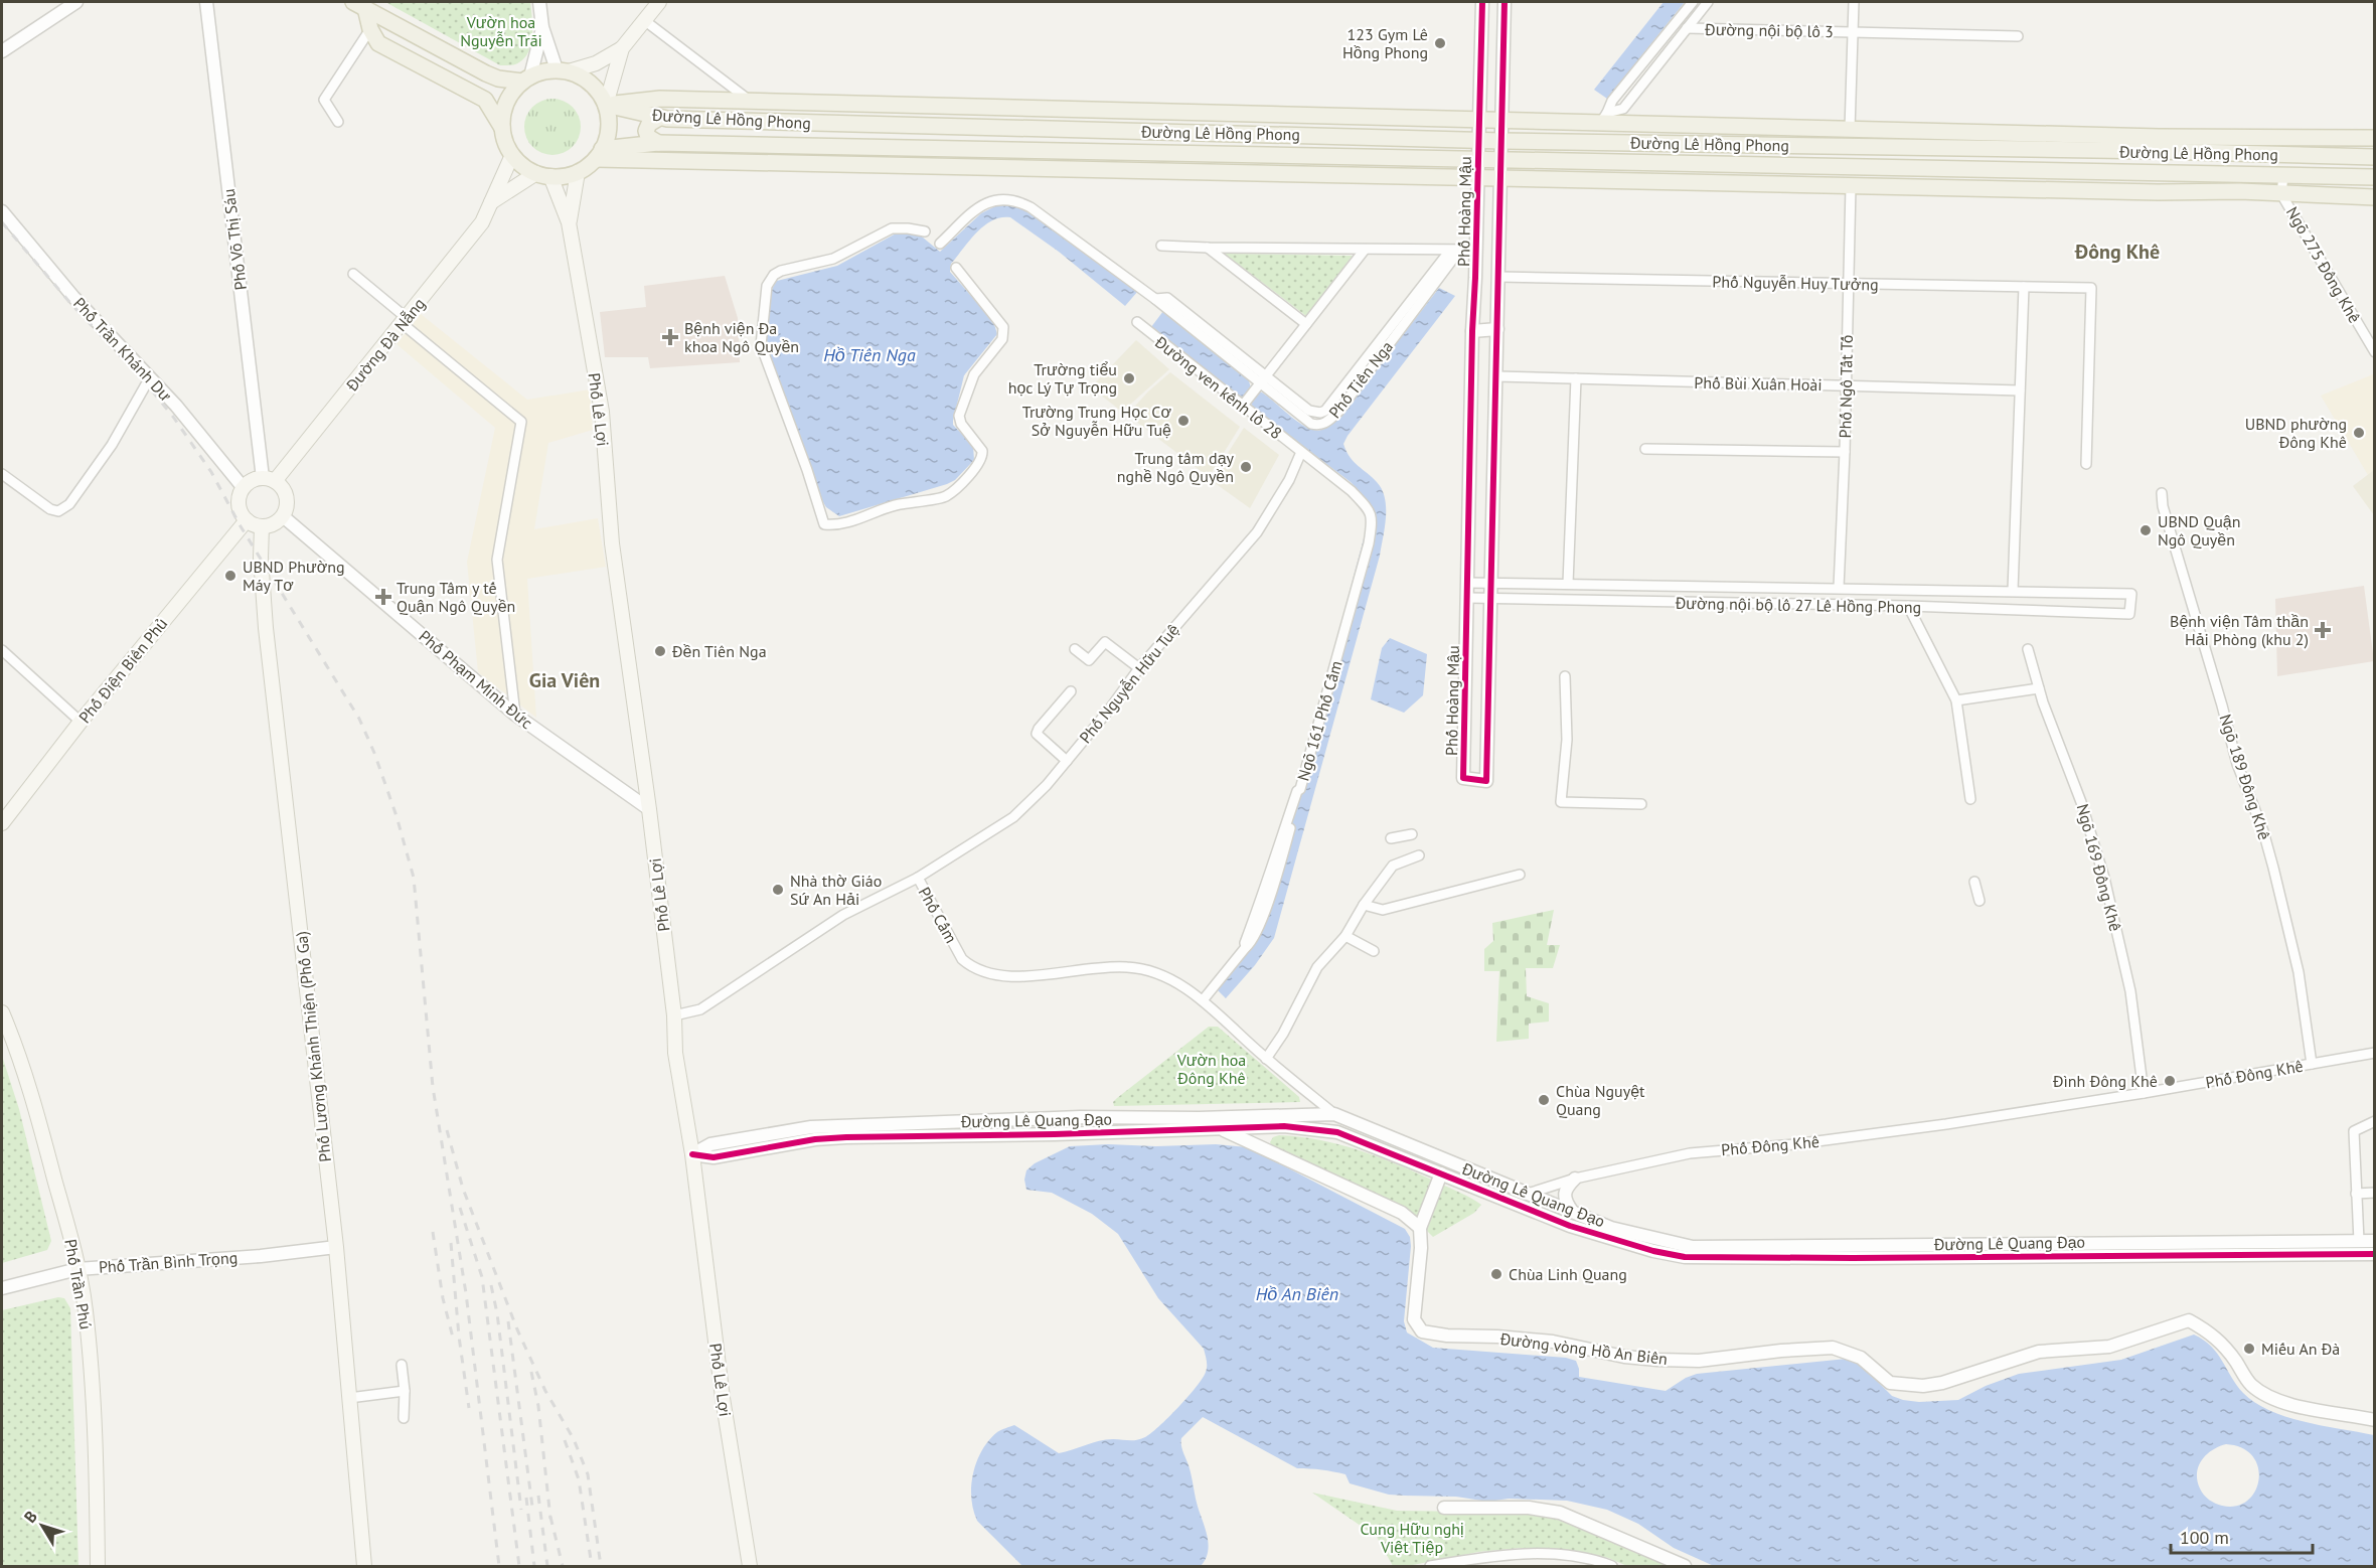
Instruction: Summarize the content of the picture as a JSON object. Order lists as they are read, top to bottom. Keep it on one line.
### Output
{"streets":{"main road":["Đường Lê Hồng Phong","Đường Đà Nẵng","Phố Lê Lợi","Phố Điện Biên Phủ","Phố Lương Khánh Thiện (Phố Ga)","Phố Trần Phú"],"street":["Đường nội bộ lô 3","Phố Hoàng Mậu","Phố Võ Thị Sáu","Ngõ 275 Đông Khê","Phố Nguyễn Huy Tưởng","Phố Trần Khánh Dư","Phố Tiên Nga","Phố Bùi Xuân Hoài","Phố Ngô Tất Tố","Đường ven kênh lô 28","Đường nội bộ lô 27 Lê Hồng Phong","Phố Phạm Minh Đức","Phố Nguyễn Hữu Tuệ","Ngõ 161 Phố Cấm","Ngõ 189 Đông Khê","Ngõ 169 Đông Khê","Phố Cấm","Phố Đông Khê","Đường Lê Quang Đạo","Phố Trần Bình Trọng","Đường vòng Hồ An Biên"]},"crossings":[["Đường nội bộ lô 3","Đường Lê Hồng Phong"],["Đường Lê Hồng Phong","Phố Hoàng Mậu"],["Đường Lê Hồng Phong","Ngõ 275 Đông Khê"],["Đường Lê Hồng Phong","Đường Đà Nẵng"],["Đường Lê Hồng Phong","Phố Lê Lợi"],["Phố Hoàng Mậu","Phố Nguyễn Huy Tưởng"],["Phố Hoàng Mậu","Phố Bùi Xuân Hoài"],["Phố Hoàng Mậu","Đường nội bộ lô 27 Lê Hồng Phong"],["Phố Võ Thị Sáu","Đường Đà Nẵng"],["Phố Võ Thị Sáu","Phố Trần Khánh Dư"],["Phố Võ Thị Sáu","Phố Điện Biên Phủ"],["Phố Võ Thị Sáu","Phố Phạm Minh Đức"],["Phố Võ Thị Sáu","Phố Lương Khánh Thiện (Phố Ga)"],["Phố Nguyễn Huy Tưởng","Phố Ngô Tất Tố"],["Đường Đà Nẵng","Phố Trần Khánh Dư"],["Đường Đà Nẵng","Phố Lê Lợi"],["Đường Đà Nẵng","Phố Điện Biên Phủ"],["Đường Đà Nẵng","Phố Phạm Minh Đức"],["Đường Đà Nẵng","Phố Lương Khánh Thiện (Phố Ga)"],["Phố Trần Khánh Dư","Phố Điện Biên Phủ"],["Phố Trần Khánh Dư","Phố Phạm Minh Đức"],["Phố Trần Khánh Dư","Phố Lương Khánh Thiện (Phố Ga)"],["Phố Bùi Xuân Hoài","Phố Ngô Tất Tố"],["Đường ven kênh lô 28","Phố Nguyễn Hữu Tuệ"],["Đường ven kênh lô 28","Ngõ 161 Phố Cấm"],["Phố Lê Lợi","Phố Phạm Minh Đức"],["Phố Lê Lợi","Phố Cấm"],["Phố Lê Lợi","Đường Lê Quang Đạo"],["Phố Điện Biên Phủ","Phố Phạm Minh Đức"],["Phố Điện Biên Phủ","Phố Lương Khánh Thiện (Phố Ga)"],["Phố Phạm Minh Đức","Phố Lương Khánh Thiện (Phố Ga)"],["Phố Nguyễn Hữu Tuệ","Ngõ 161 Phố Cấm"],["Phố Nguyễn Hữu Tuệ","Phố Cấm"],["Ngõ 161 Phố Cấm","Phố Cấm"],["Ngõ 189 Đông Khê","Phố Đông Khê"],["Ngõ 169 Đông Khê","Phố Đông Khê"],["Phố Lương Khánh Thiện (Phố Ga)","Phố Trần Bình Trọng"],["Phố Đông Khê","Đường Lê Quang Đạo"],["Đường Lê Quang Đạo","Đường vòng Hồ An Biên"],["Phố Trần Bình Trọng","Phố Trần Phú"]],"districts":["Đông Khê","Gia Viên"],"water":["Hồ Tiên Nga","Hồ An Biên"],"parks":["Vườn hoa Nguyễn Trãi","Vườn hoa Đông Khê","Cung Hữu nghị Việt Tiệp"],"places":{"other":["123 Gym Lê Hồng Phong","Trường tiểu học Lý Tự Trọng","Trường Trung Học Cơ Sở Nguyễn Hữu Tuệ","UBND phường Đông Khê","Trung tâm dạy nghề Ngô Quyền","UBND Quận Ngô Quyền","UBND Phường Máy Tơ","Đền Tiên Nga","Nhà thờ Giáo Sứ An Hải","Đình Đông Khê","Chùa Nguyệt Quang","Chùa Linh Quang","Miếu An Đà"],"health":["Bệnh viện Đa khoa Ngô Quyền","Trung Tâm y tế Quận Ngô Quyền","Bệnh viện Tâm thần Hải Phòng (khu 2)"]},"scale_bar":"100 m","north":"top left"}
